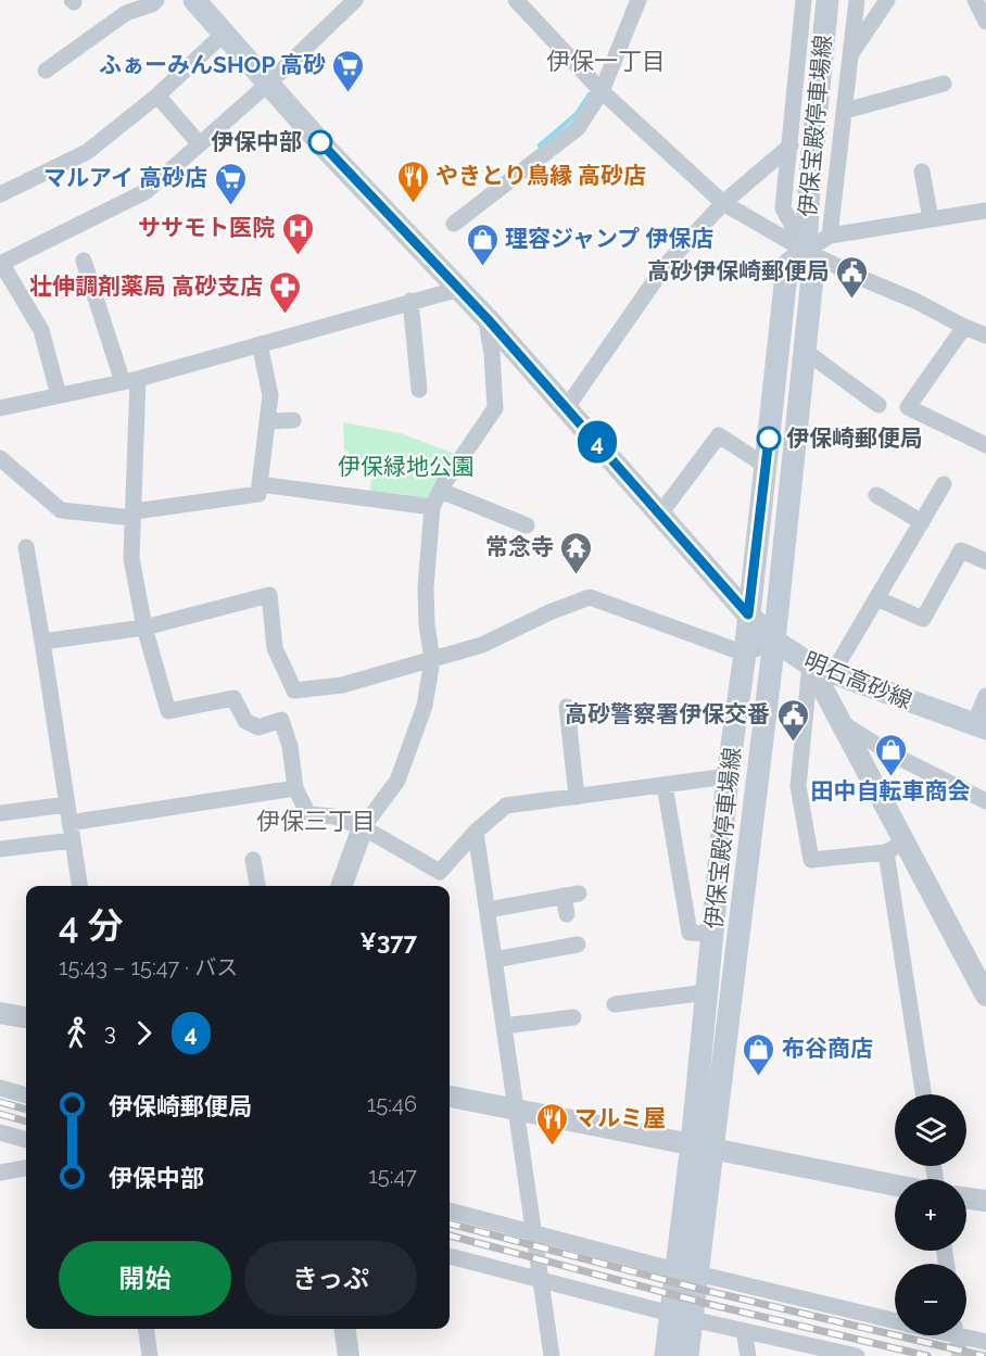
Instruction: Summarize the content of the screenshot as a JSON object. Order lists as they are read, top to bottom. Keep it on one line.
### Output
{"streets":{"main road":["伊保宝殿停車場線","明石高砂線"]},"crossings":[["伊保宝殿停車場線","明石高砂線"]],"districts":["伊保一丁目","伊保三丁目"],"parks":["伊保緑地公園"],"places":{"supermarket":["ふぁーみんSHOP 高砂","マルアイ 高砂店"],"other":["伊保中部","伊保崎郵便局"],"restaurant":["やきとり鳥縁 高砂店","マルミ屋"],"hospital":["ササモト医院"],"shop":["理容ジャンプ 伊保店","田中自転車商会","布谷商店"],"public building":["高砂伊保崎郵便局","高砂警察署伊保交番"],"pharmacy":["壮伸調剤薬局 高砂支店"],"temple":["常念寺"]},"lines":["bus line 4"],"page":{"on_map":"4","heading":["4 分","15:43 – 15:47 · バス","¥377"],"legs":["3","4"],"list":[{"name":"伊保崎郵便局","value":"15:46"},{"name":"伊保中部","value":"15:47"}],"map_buttons":["+","−"],"buttons":["開始","きっぷ"]}}
